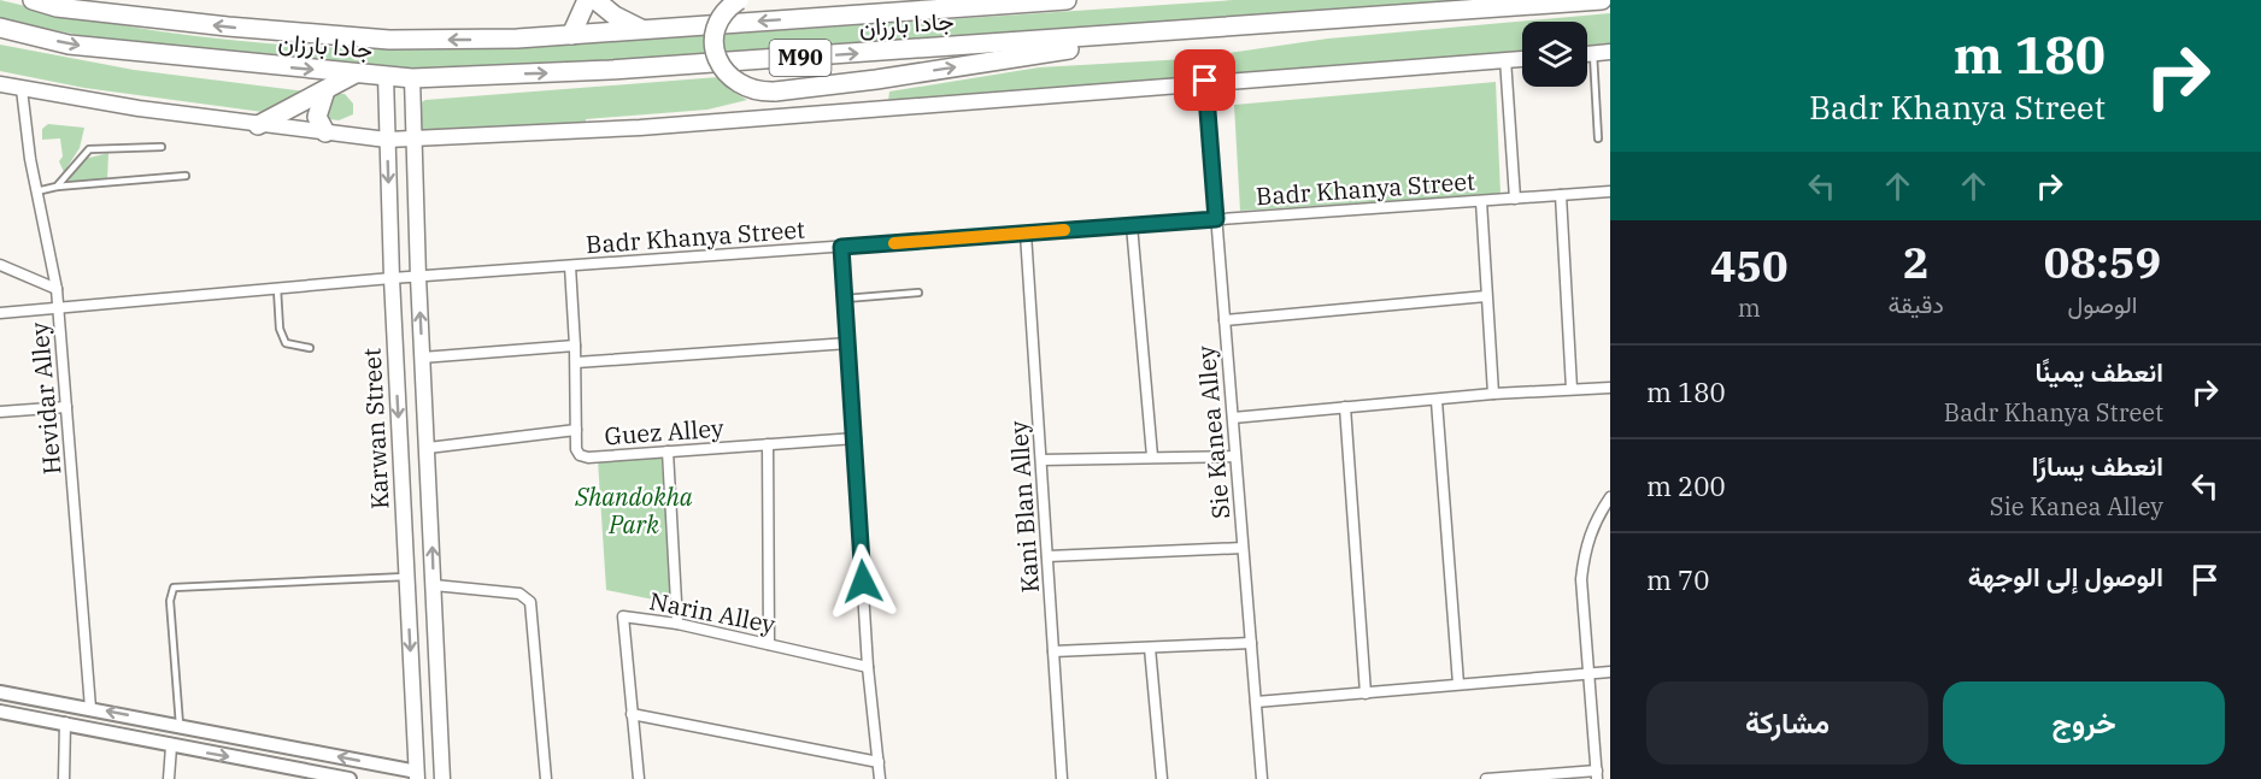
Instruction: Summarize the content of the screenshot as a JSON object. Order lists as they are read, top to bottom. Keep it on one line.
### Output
{"streets":{"highway":["جادا بارزان","M90"],"main road":["Karwan Street"],"street":["Badr Khanya Street","Hevidar Alley","Guez Alley","Sie Kanea Alley","Kani Blan Alley","Narin Alley"]},"crossings":[["جادا بارزان","Karwan Street"],["Badr Khanya Street","Hevidar Alley"],["Badr Khanya Street","Karwan Street"],["Badr Khanya Street","Guez Alley"],["Badr Khanya Street","Sie Kanea Alley"],["Badr Khanya Street","Kani Blan Alley"]],"parks":["Shandokha Park"],"page":{"turn":["180 m","Badr Khanya Street"],"eta":["08:59","الوصول","2","دقيقة","450","m"],"list":[{"name":"انعطف يمينًا","note":"Badr Khanya Street","value":"180 m"},{"name":"انعطف يسارًا","note":"Sie Kanea Alley","value":"200 m"},{"name":"الوصول إلى الوجهة","value":"70 m"}],"buttons":["خروج","مشاركة"]}}
